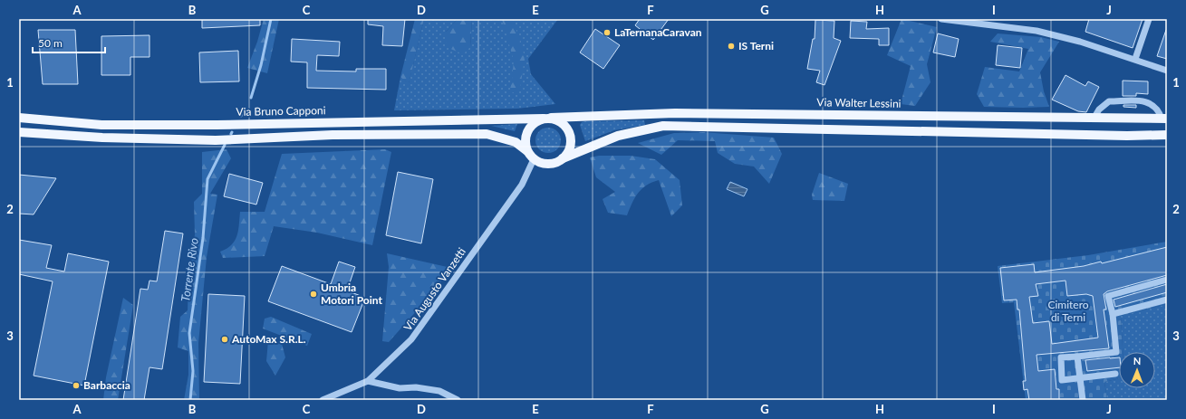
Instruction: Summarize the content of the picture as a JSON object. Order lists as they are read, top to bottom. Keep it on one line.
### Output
{"streets":{"main road":["Via Walter Lessini","Via Bruno Capponi"],"street":["Via Augusto Vanzetti"]},"crossings":[["Via Walter Lessini","Via Bruno Capponi"],["Via Walter Lessini","Via Augusto Vanzetti"],["Via Bruno Capponi","Via Augusto Vanzetti"]],"water":["Torrente Rivo"],"parks":["Cimitero di Terni"],"places":["LaTernanaCaravan","IS Terni","Umbria Motori Point","AutoMax S.R.L.","Barbaccia"],"scale_bar":"50 m","north":"top","grid":{"columns":["A","B","C","D","E","F","G","H","I","J"],"rows":["1","2","3"]}}
